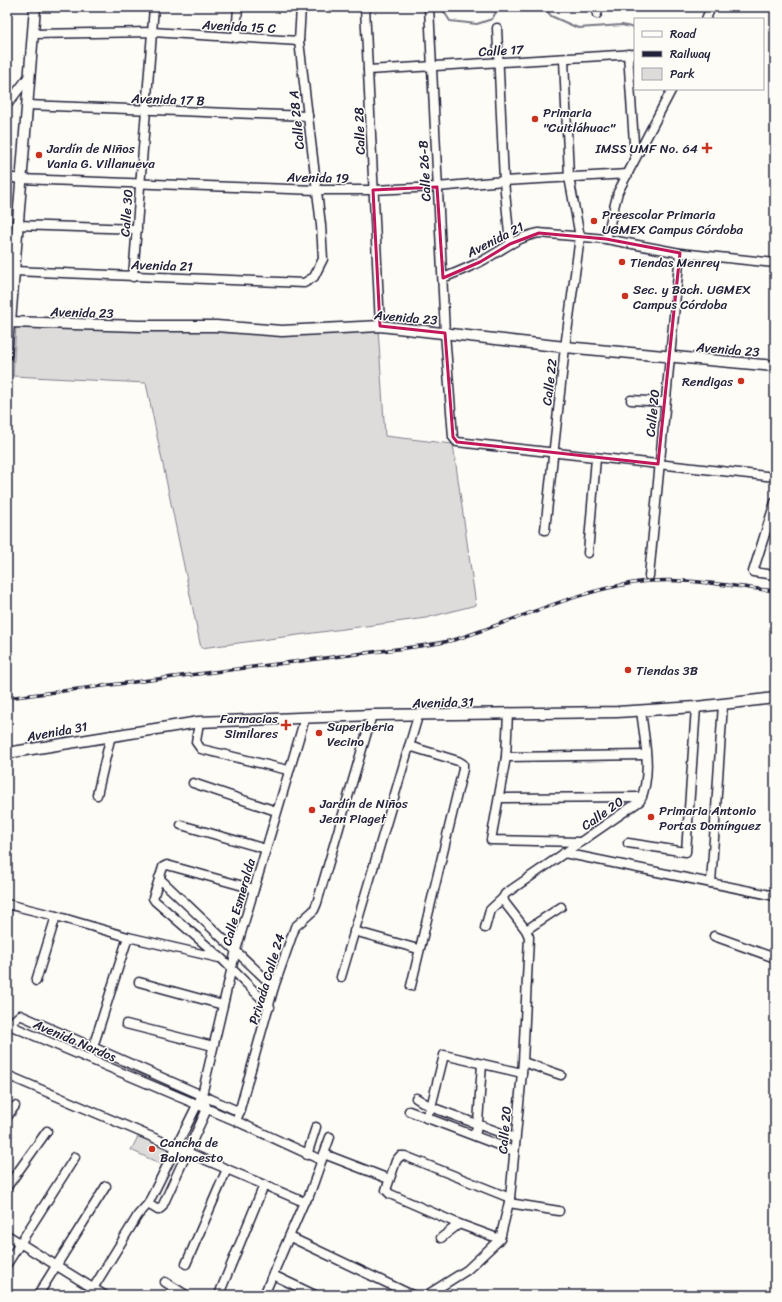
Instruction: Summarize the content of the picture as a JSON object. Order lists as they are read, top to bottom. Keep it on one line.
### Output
{"streets":{"street":["Avenida 15 C","Calle 17","Avenida 17 B","Calle 28 A","Calle 28","Calle 26-B","Avenida 19","Calle 30","Avenida 21","Avenida 23","Calle 22","Calle 20","Avenida 31","Calle Esmeralda","Privada Calle 24","Avenida Nardos"]},"crossings":[["Avenida 15 C","Calle 28 A"],["Avenida 15 C","Calle 30"],["Calle 17","Calle 28"],["Calle 17","Calle 26-B"],["Calle 17","Calle 22"],["Avenida 17 B","Calle 28 A"],["Avenida 17 B","Calle 30"],["Calle 28 A","Avenida 19"],["Calle 28 A","Avenida 21"],["Calle 28","Avenida 19"],["Calle 28","Avenida 23"],["Calle 26-B","Avenida 19"],["Calle 26-B","Avenida 21"],["Calle 26-B","Avenida 23"],["Calle 26-B","Calle 22"],["Avenida 19","Calle 30"],["Avenida 19","Calle 22"],["Calle 30","Avenida 21"],["Avenida 21","Calle 22"],["Avenida 21","Calle 20"],["Avenida 23","Calle 22"],["Avenida 23","Calle 20"],["Calle 20","Avenida 31"],["Avenida 31","Calle Esmeralda"],["Avenida 31","Privada Calle 24"],["Calle Esmeralda","Avenida Nardos"],["Privada Calle 24","Avenida Nardos"]],"places":{"other":["Primaria \"Cuitláhuac\"","Jardín de Niños Vania G. Villanueva","Preescolar Primaria UGMEX Campus Córdoba","Tiendas Menrey","Sec. y Bach. UGMEX Campus Córdoba","Rendigas","Tiendas 3B","Superiberia Vecino","Jardín de Niños Jean Piaget","Primaria Antonio Portas Domínguez","Cancha de Baloncesto"],"health":["IMSS UMF No. 64","Farmacias Similares"]},"legend":["Road","Railway","Park"]}
